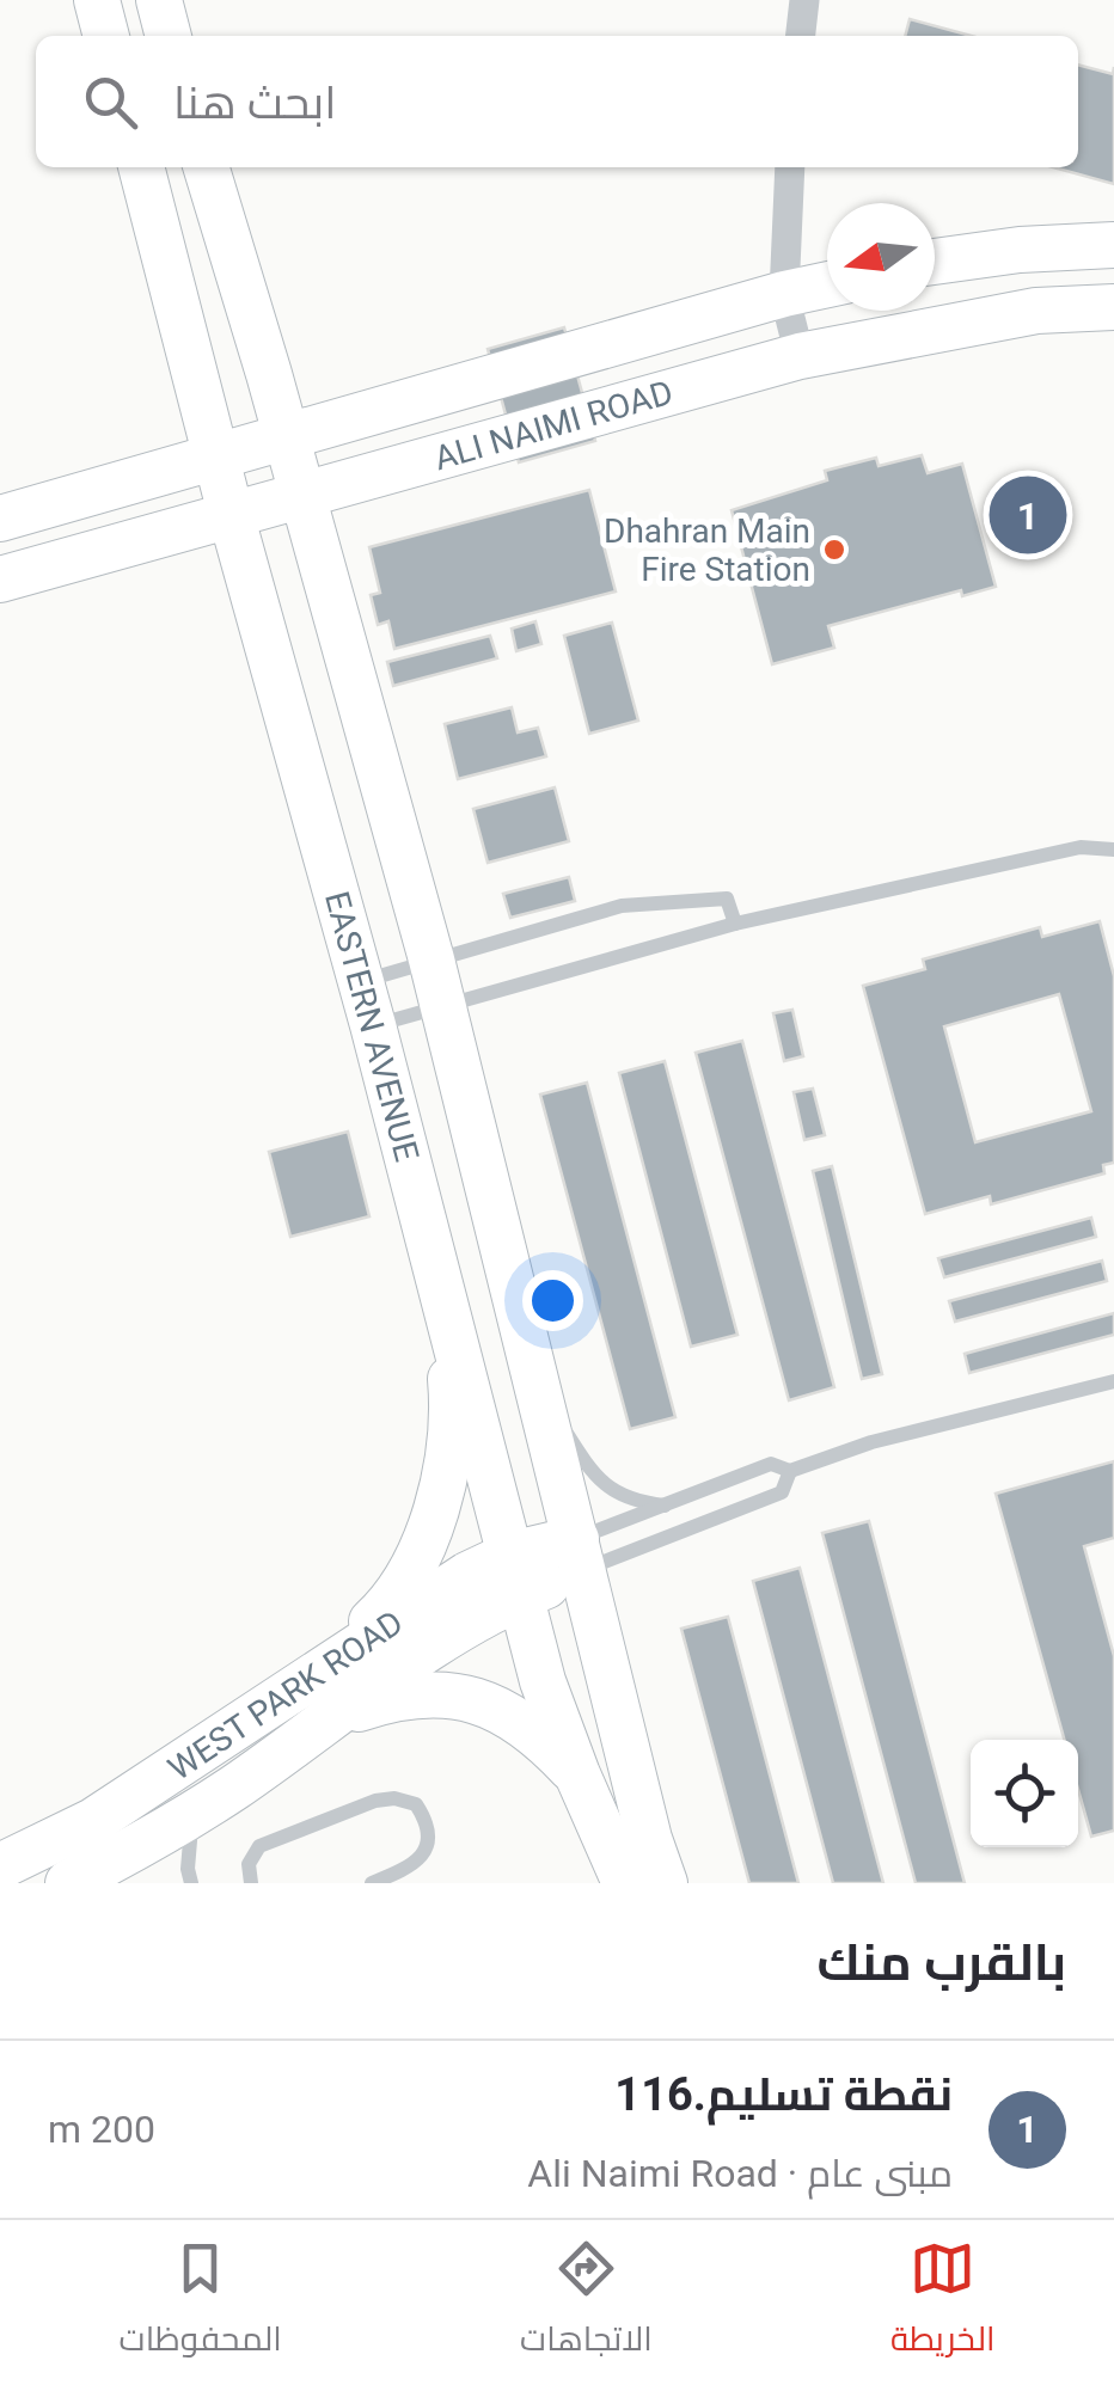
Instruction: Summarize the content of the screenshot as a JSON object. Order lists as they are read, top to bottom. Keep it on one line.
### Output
{"streets":{"main road":["ALI NAIMI ROAD","EASTERN AVENUE","WEST PARK ROAD"]},"crossings":[["ALI NAIMI ROAD","EASTERN AVENUE"],["EASTERN AVENUE","WEST PARK ROAD"]],"places":["Dhahran Main Fire Station"],"north":"left","page":{"search":"ابحث هنا","pins":"1","heading":"بالقرب منك","list":[{"mark":"1","name":"نقطة تسليم.116","note":"مبنى عام · Ali Naimi Road","value":"200 m"}],"nav":["الخريطة","الاتجاهات","المحفوظات"]}}
